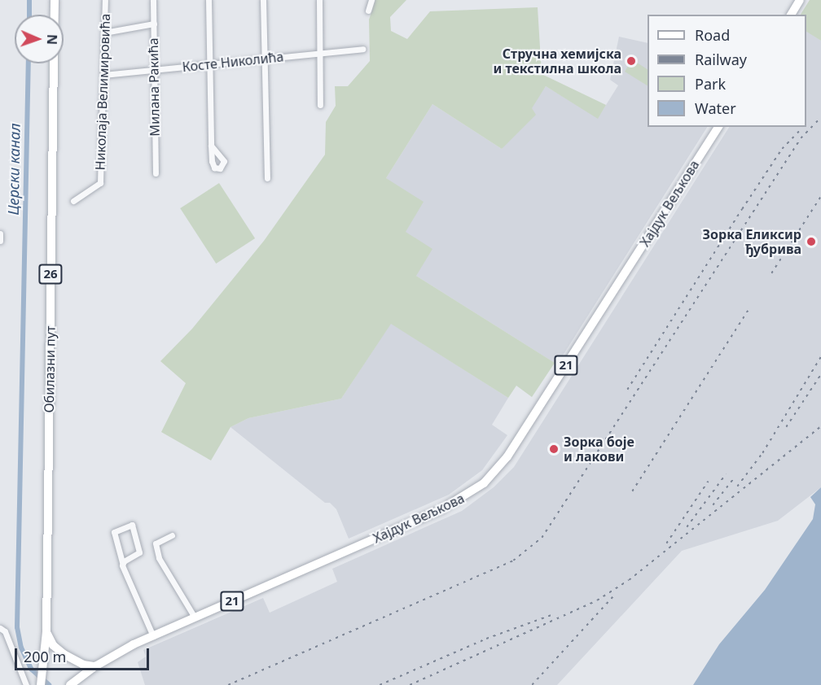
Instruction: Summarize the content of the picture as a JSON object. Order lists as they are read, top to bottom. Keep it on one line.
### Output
{"streets":{"main road":["Хајдук Вељкова","26","21","Обилазни пут"],"street":["Косте Николића","Милана Ракића","Николаја Велимировића"]},"crossings":[["Косте Николића","Милана Ракића"],["Косте Николића","Николаја Велимировића"],["Хајдук Вељкова","21"]],"water":["Церски канал"],"places":["Стручна хемијска и текстилна школа","Зорка Еликсир ђубрива","Зорка боје и лакови"],"legend":["Road","Railway","Park","Water"],"scale_bar":"200 m","north":"right"}
